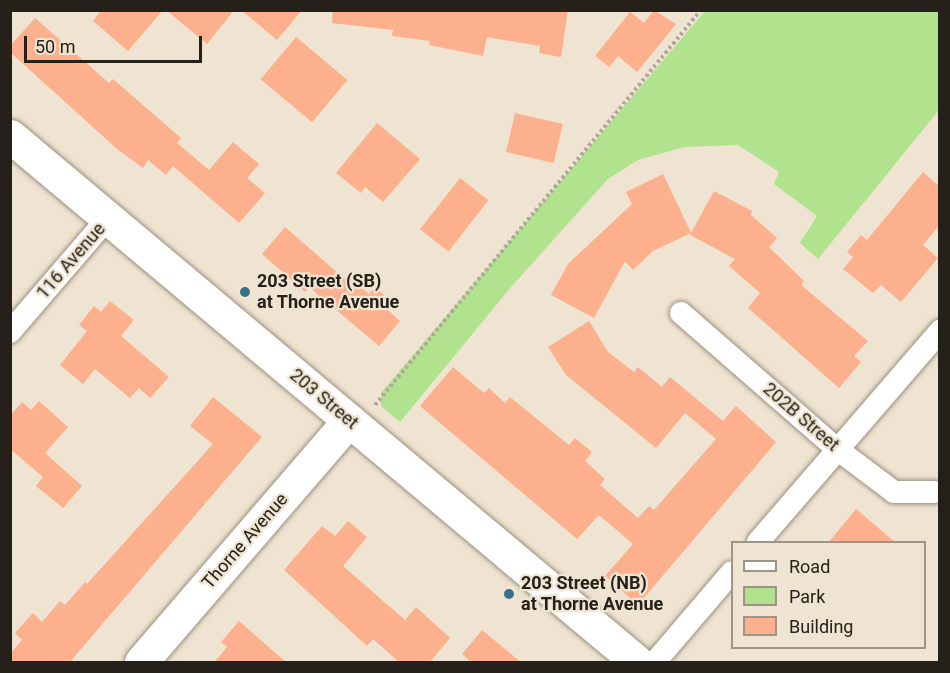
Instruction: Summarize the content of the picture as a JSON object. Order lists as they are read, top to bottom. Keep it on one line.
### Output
{"streets":{"main road":["203 Street","Thorne Avenue"],"street":["116 Avenue","202B Street"]},"crossings":[["116 Avenue","203 Street"],["203 Street","Thorne Avenue"]],"places":["203 Street (SB) at Thorne Avenue","203 Street (NB) at Thorne Avenue"],"legend":["Road","Park","Building"],"scale_bar":"50 m"}
